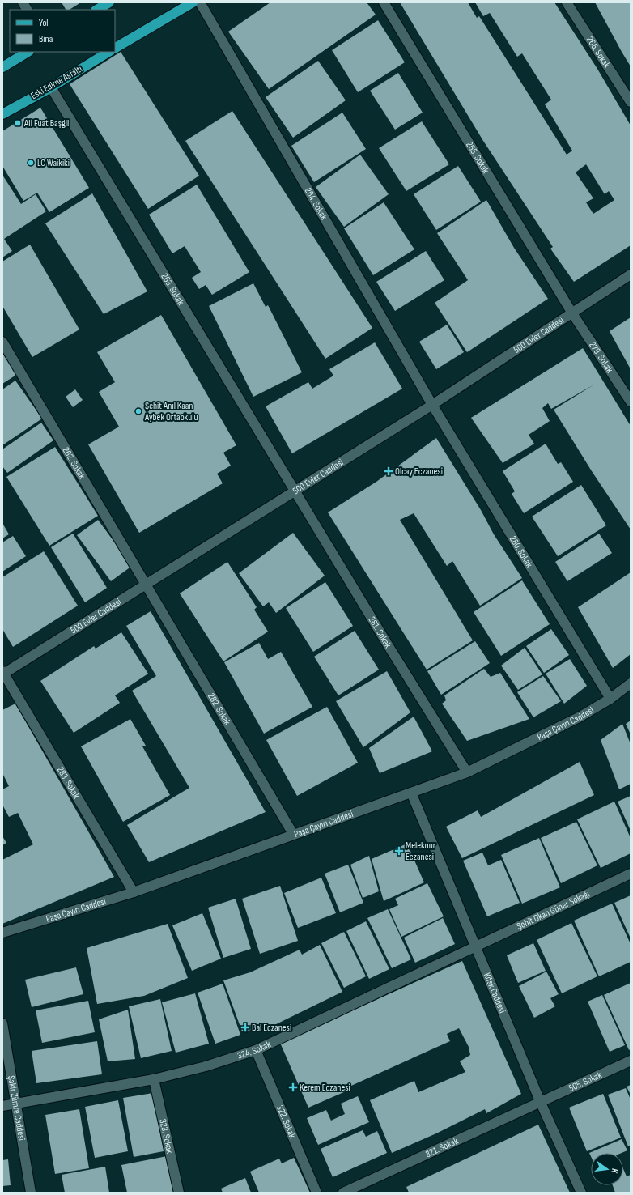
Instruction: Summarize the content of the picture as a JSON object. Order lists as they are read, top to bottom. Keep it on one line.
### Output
{"streets":{"main road":["Eski Edirne Asfaltı"],"street":["266. Sokak","265. Sokak","264. Sokak","263. Sokak","500 Evler Caddesi","279. Sokak","262. Sokak","280. Sokak","281. Sokak","282. Sokak","Paşa Çayırı Caddesi","283. Sokak","Şehit Okan Güner Sokağı","Köşk Caddesi","324. Sokak","505. Sokak","Şakir Zümre Caddesi","322. Sokak","323. Sokak","321. Sokak"]},"crossings":[["Eski Edirne Asfaltı","263. Sokak"],["265. Sokak","500 Evler Caddesi"],["265. Sokak","279. Sokak"],["264. Sokak","500 Evler Caddesi"],["264. Sokak","280. Sokak"],["263. Sokak","500 Evler Caddesi"],["263. Sokak","281. Sokak"],["500 Evler Caddesi","279. Sokak"],["500 Evler Caddesi","262. Sokak"],["500 Evler Caddesi","280. Sokak"],["500 Evler Caddesi","281. Sokak"],["500 Evler Caddesi","282. Sokak"],["500 Evler Caddesi","283. Sokak"],["262. Sokak","282. Sokak"],["280. Sokak","Paşa Çayırı Caddesi"],["281. Sokak","Paşa Çayırı Caddesi"],["282. Sokak","Paşa Çayırı Caddesi"],["Paşa Çayırı Caddesi","283. Sokak"],["Paşa Çayırı Caddesi","Köşk Caddesi"],["Şehit Okan Güner Sokağı","Köşk Caddesi"],["Şehit Okan Güner Sokağı","324. Sokak"],["Köşk Caddesi","324. Sokak"],["Köşk Caddesi","505. Sokak"],["Köşk Caddesi","321. Sokak"],["324. Sokak","Şakir Zümre Caddesi"],["324. Sokak","322. Sokak"],["324. Sokak","323. Sokak"],["505. Sokak","321. Sokak"]],"places":{"transit":["Ali Fuat Başgil"],"other":["LC Waikiki","Şehit Anıl Kaan Aybek Ortaokulu"],"health":["Olcay Eczanesi","Meleknur Eczanesi","Bal Eczanesi","Kerem Eczanesi"]},"legend":["Yol","Bina"],"north":"right"}
